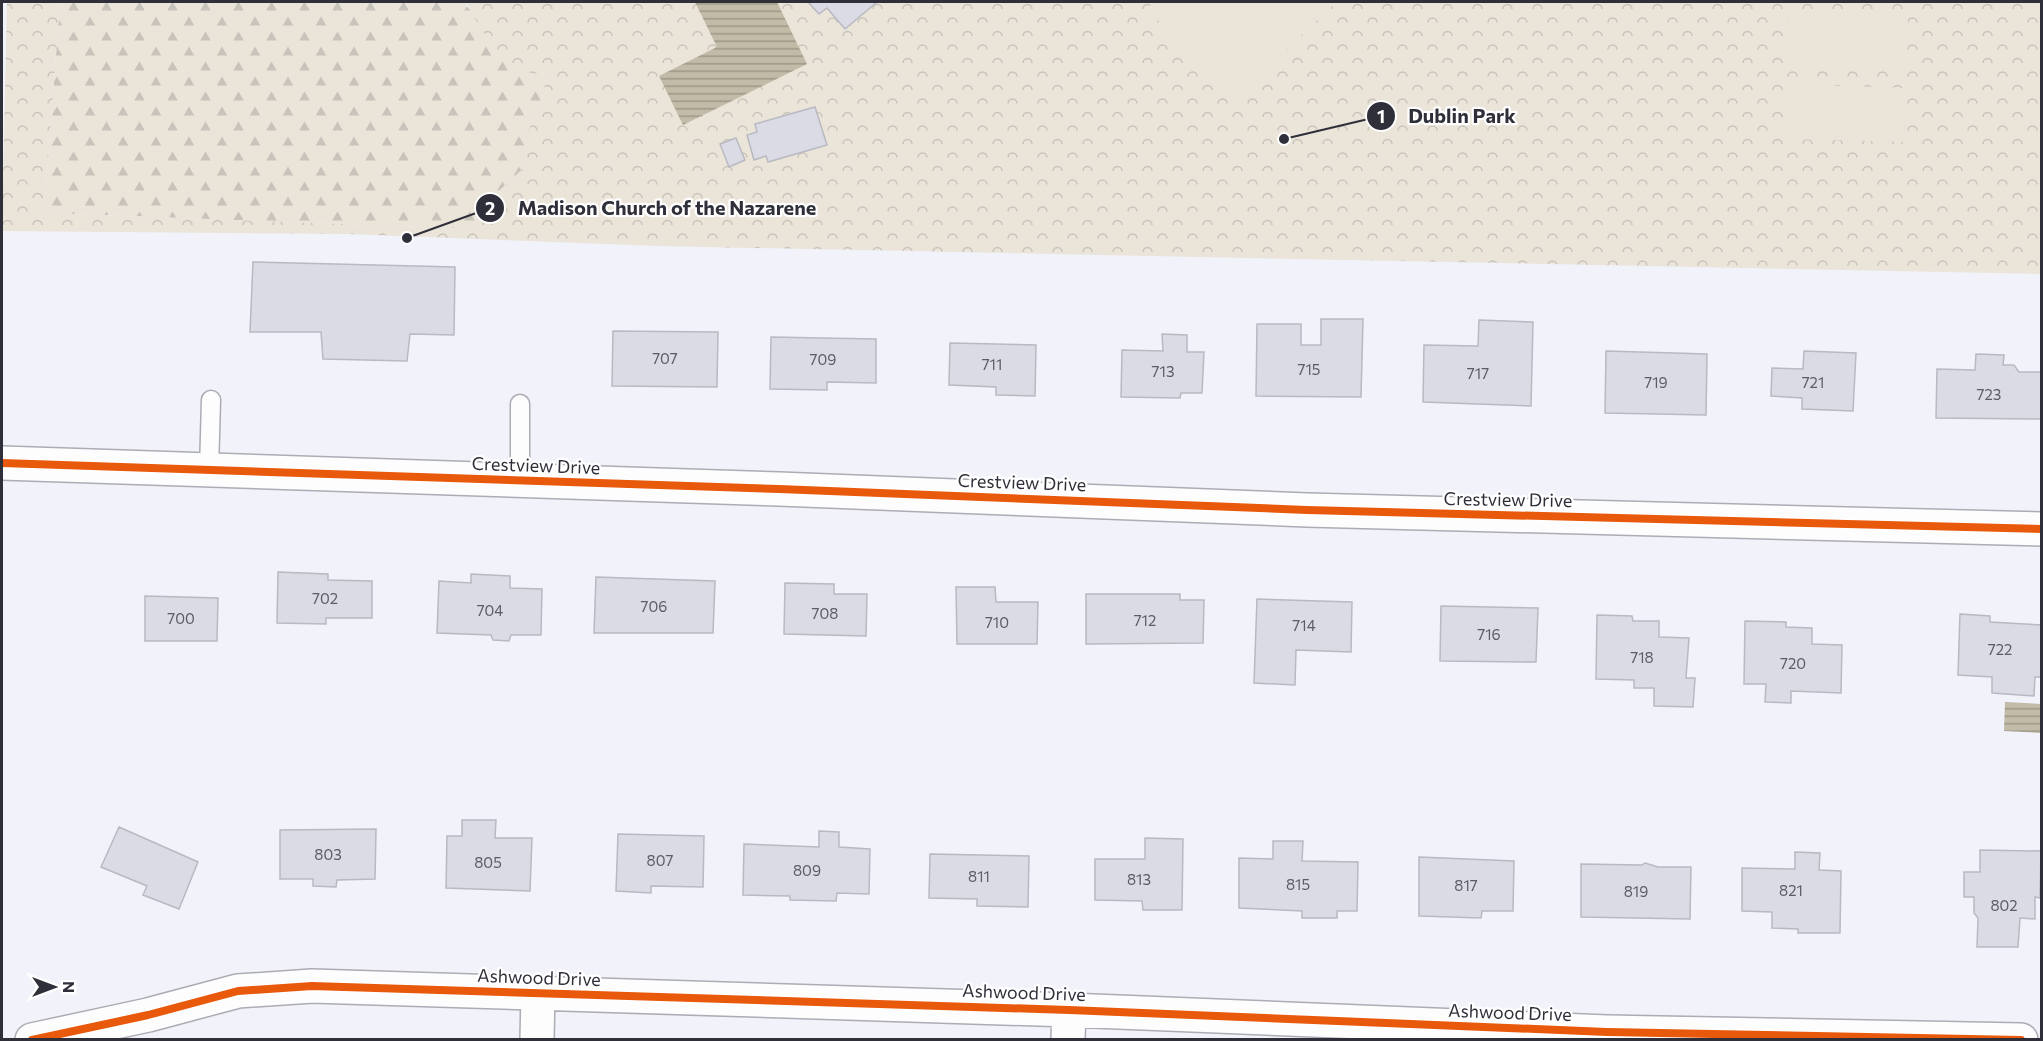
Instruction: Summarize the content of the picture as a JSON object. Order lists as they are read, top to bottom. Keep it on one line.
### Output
{"streets":{"street":["Crestview Drive","Ashwood Drive"]},"places":["Dublin Park","Madison Church of the Nazarene"],"house_numbers":["707","709","711","715","713","717","719","721","723","702","706","704","708","700","712","710","714","716","722","718","720","803","807","805","809","811","813","815","817","821","819","802"],"north":"right"}
